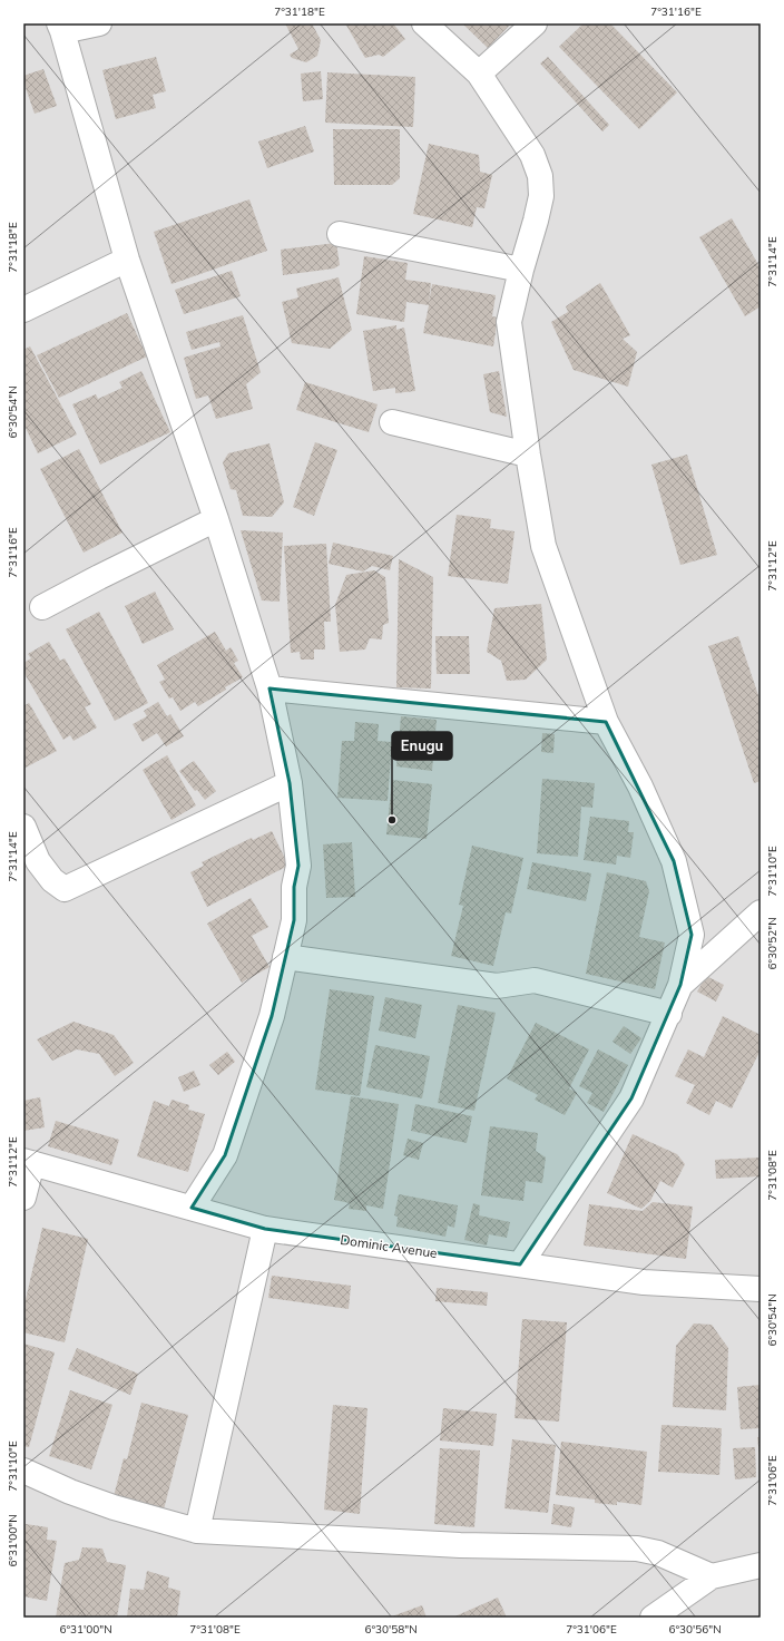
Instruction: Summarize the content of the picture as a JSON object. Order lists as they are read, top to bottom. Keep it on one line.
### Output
{"streets":{"street":["Dominic Avenue"]},"places":["Enugu"],"coordinates":["7°31'18\"E","7°31'16\"E","7°31'14\"E","6°30'54\"N","7°31'12\"E","7°31'10\"E","6°30'52\"N","7°31'08\"E","7°31'06\"E","6°31'00\"N","6°30'58\"N","6°30'56\"N"]}
